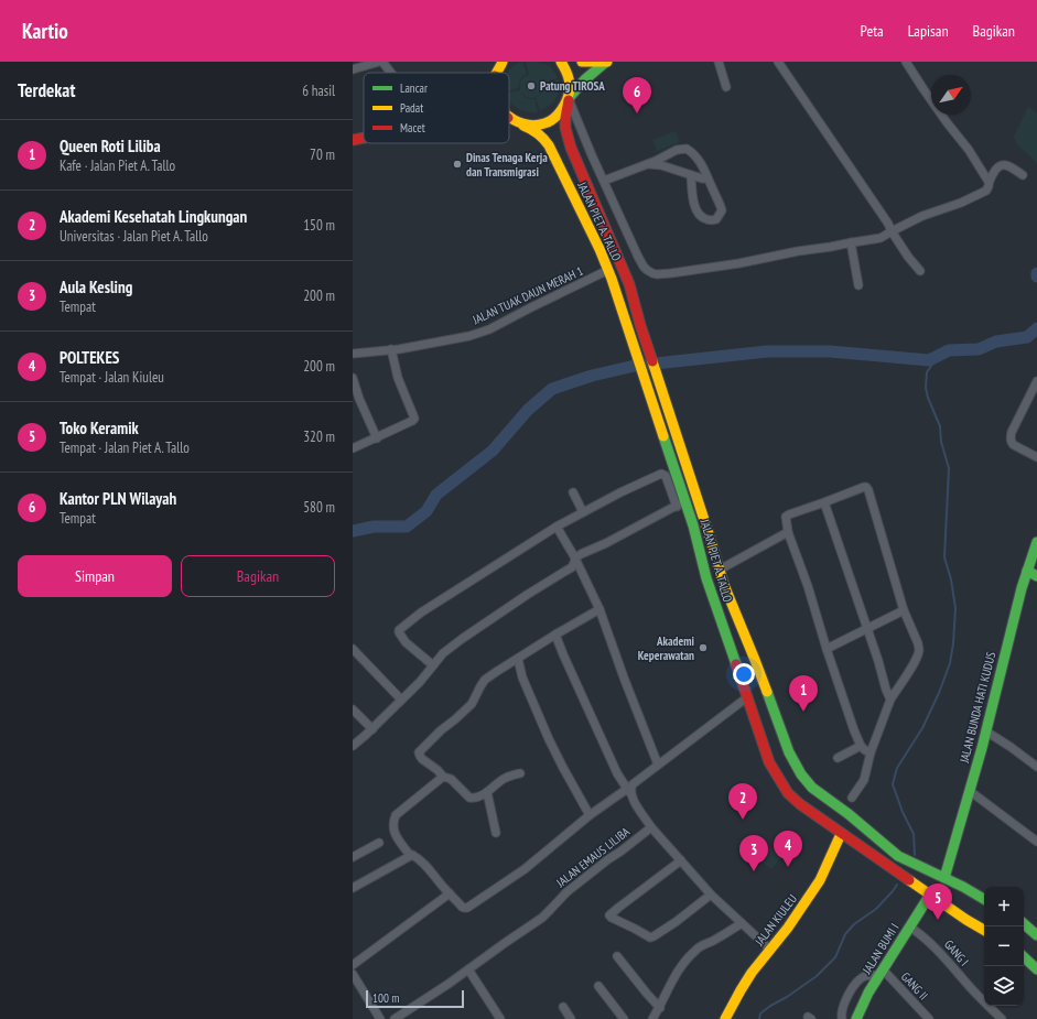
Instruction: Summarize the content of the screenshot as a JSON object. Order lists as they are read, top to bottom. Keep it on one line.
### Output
{"streets":{"main road":["JALAN PIET A. TALLO","JALAN BUNDA HATI KUDUS","JALAN KIULEU","JALAN BUMI I"],"street":["JALAN TUAK DAUN MERAH 1","JALAN EMAUS LILIBA","GANG I","GANG II"]},"crossings":[["JALAN PIET A. TALLO","JALAN TUAK DAUN MERAH 1"],["JALAN PIET A. TALLO","JALAN BUNDA HATI KUDUS"],["JALAN PIET A. TALLO","JALAN KIULEU"],["JALAN PIET A. TALLO","JALAN BUMI I"],["JALAN BUMI I","GANG I"],["JALAN BUMI I","GANG II"]],"places":["Patung TIROSA","Dinas Tenaga Kerja dan Transmigrasi","Akademi Keperawatan"],"legend":["Lancar","Padat","Macet"],"scale_bar":"100 m","north":"top right","page":{"header":"Kartio","nav":["Peta","Lapisan","Bagikan"],"heading":["Terdekat","6 hasil"],"pins":["6","1","2","4","3","5"],"list":[{"mark":"1","name":"Queen Roti Liliba","note":"Kafe · Jalan Piet A. Tallo","value":"70 m"},{"mark":"2","name":"Akademi Kesehatah Lingkungan","note":"Universitas · Jalan Piet A. Tallo","value":"150 m"},{"mark":"3","name":"Aula Kesling","note":"Tempat","value":"200 m"},{"mark":"4","name":"POLTEKES","note":"Tempat · Jalan Kiuleu","value":"200 m"},{"mark":"5","name":"Toko Keramik","note":"Tempat · Jalan Piet A. Tallo","value":"320 m"},{"mark":"6","name":"Kantor PLN Wilayah","note":"Tempat","value":"580 m"}],"buttons":["Simpan","Bagikan"],"map_buttons":["+","−"],"scale":"100 m"}}
